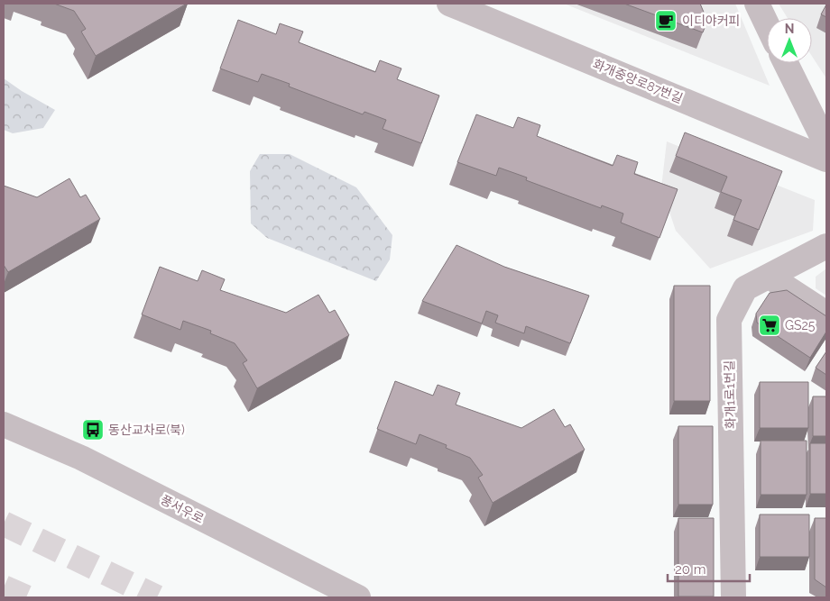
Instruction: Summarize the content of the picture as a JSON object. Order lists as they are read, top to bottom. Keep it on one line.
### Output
{"streets":{"street":["화개중앙로87번길","화개1로1번길","풍서우로"]},"places":{"cafe":["이디야커피"],"supermarket":["GS25"],"bus stop":["동산교차로(북)"]},"scale_bar":"20 m","north":"top"}
